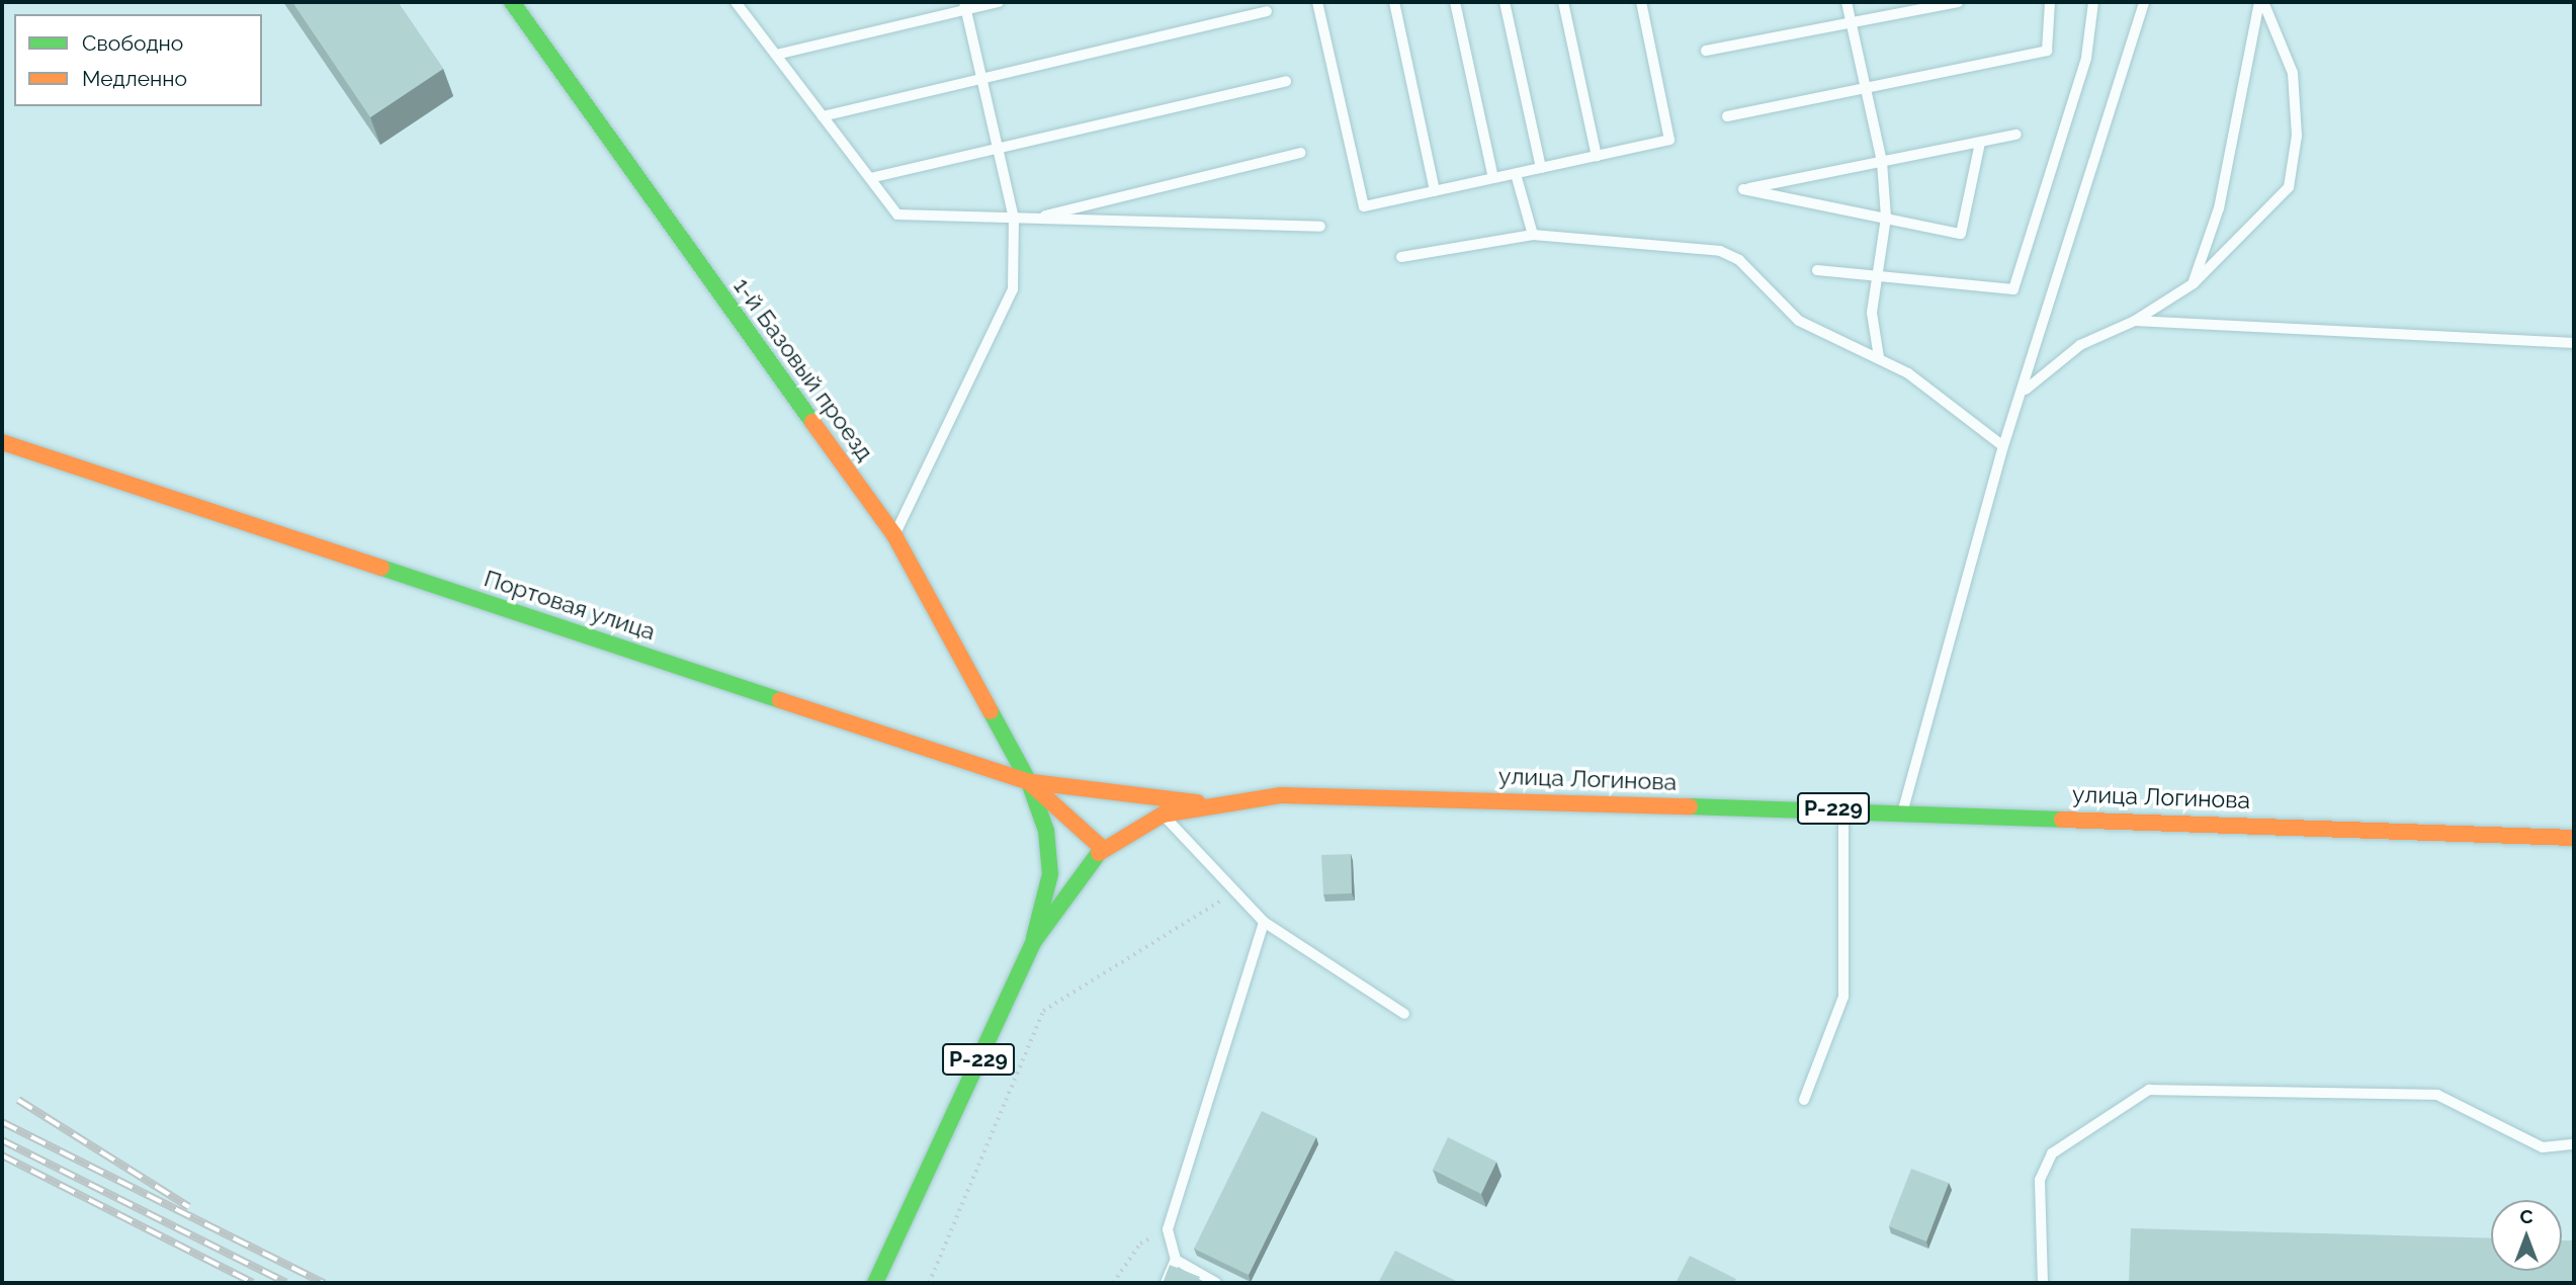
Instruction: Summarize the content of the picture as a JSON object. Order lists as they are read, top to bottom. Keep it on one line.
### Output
{"streets":{"street":["1-й Базовый проезд","Портовая улица","улица Логинова","Р-229"]},"crossings":[["1-й Базовый проезд","Портовая улица"],["Портовая улица","улица Логинова"]],"legend":["Свободно","Медленно"],"north":"top"}
